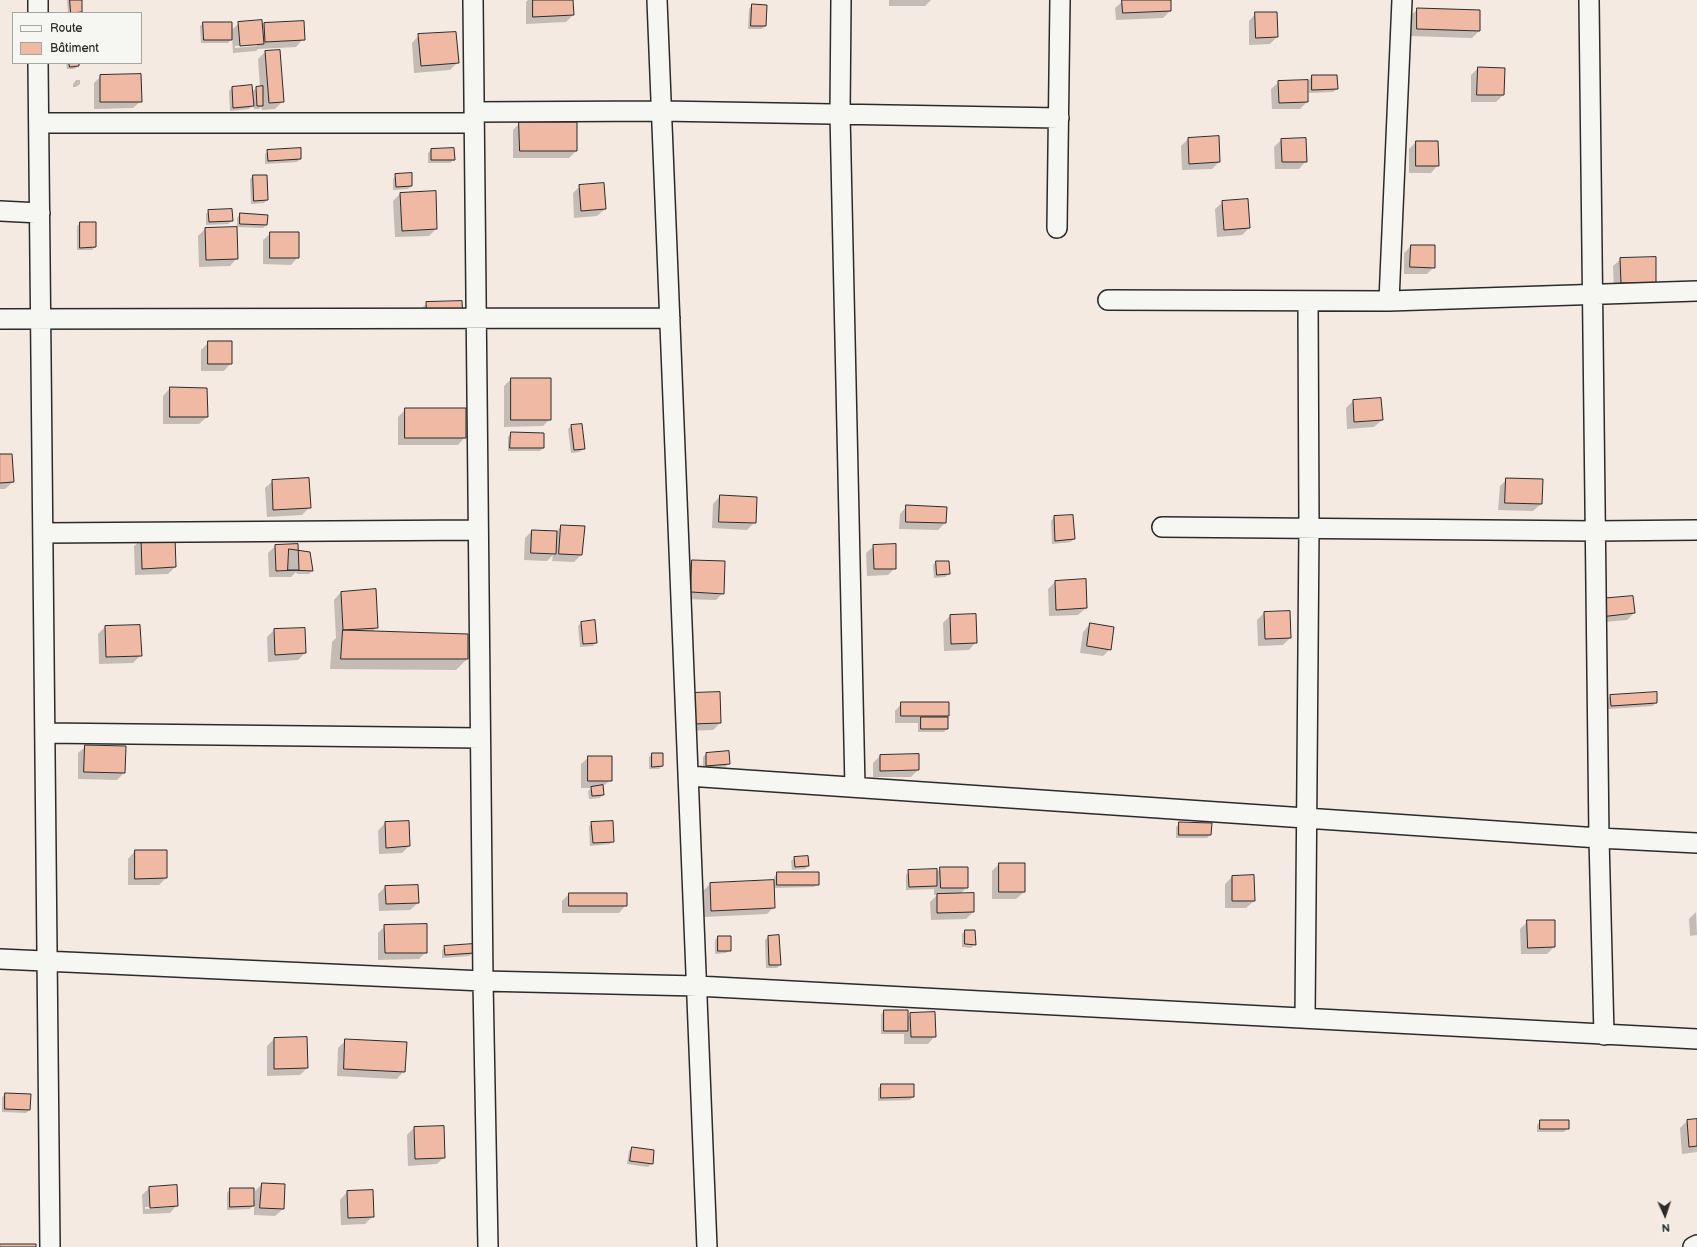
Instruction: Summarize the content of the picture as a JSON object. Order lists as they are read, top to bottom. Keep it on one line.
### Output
{"legend":["Route","Bâtiment"],"north":"bottom"}
